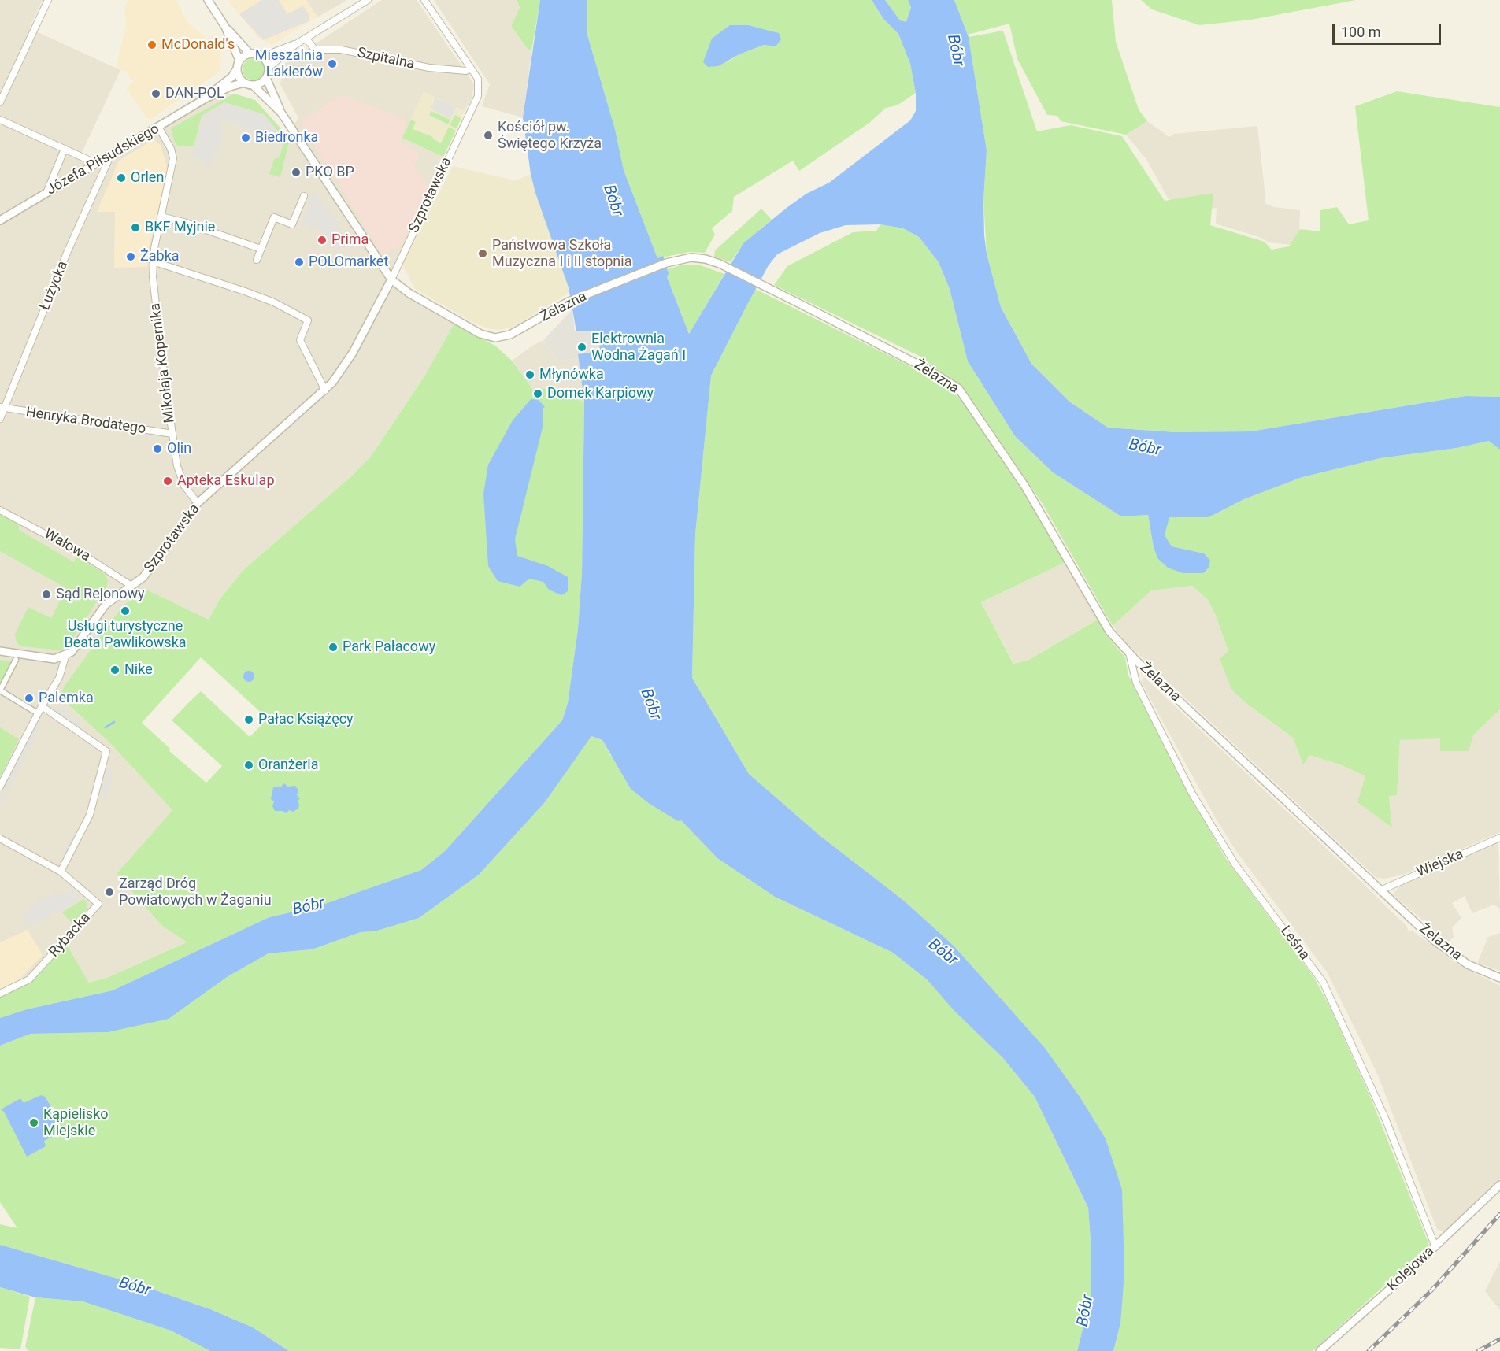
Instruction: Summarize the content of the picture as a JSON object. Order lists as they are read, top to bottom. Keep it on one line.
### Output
{"streets":{"street":["Szpitalna","Józefa Piłsudskiego","Szprotawska","Łużycka","Żelazna","Mikołaja Kopernika","Henryka Brodatego","Wałowa","Wiejska","Rybacka","Leśna","Kolejowa"]},"crossings":[["Szpitalna","Szprotawska"],["Józefa Piłsudskiego","Łużycka"],["Józefa Piłsudskiego","Mikołaja Kopernika"],["Szprotawska","Żelazna"],["Szprotawska","Mikołaja Kopernika"],["Szprotawska","Wałowa"],["Łużycka","Henryka Brodatego"],["Żelazna","Wiejska"],["Żelazna","Leśna"],["Mikołaja Kopernika","Henryka Brodatego"],["Leśna","Kolejowa"]],"water":["Bóbr"],"places":["McDonald's","Mieszalnia Lakierów","DAN-POL","Kościół pw. Świętego Krzyża","Biedronka","PKO BP","Orlen","BKF Myjnie","Prima","Państwowa Szkoła Muzyczna I i II stopnia","Żabka","POLOmarket","Elektrownia Wodna Żagań I","Młynówka","Domek Karpiowy","Olin","Apteka Eskulap","Sąd Rejonowy","Usługi turystyczne Beata Pawlikowska","Park Pałacowy","Nike","Palemka","Pałac Książęcy","Oranżeria","Zarząd Dróg Powiatowych w Żaganiu","Kąpielisko Miejskie"],"scale_bar":"100 m"}
